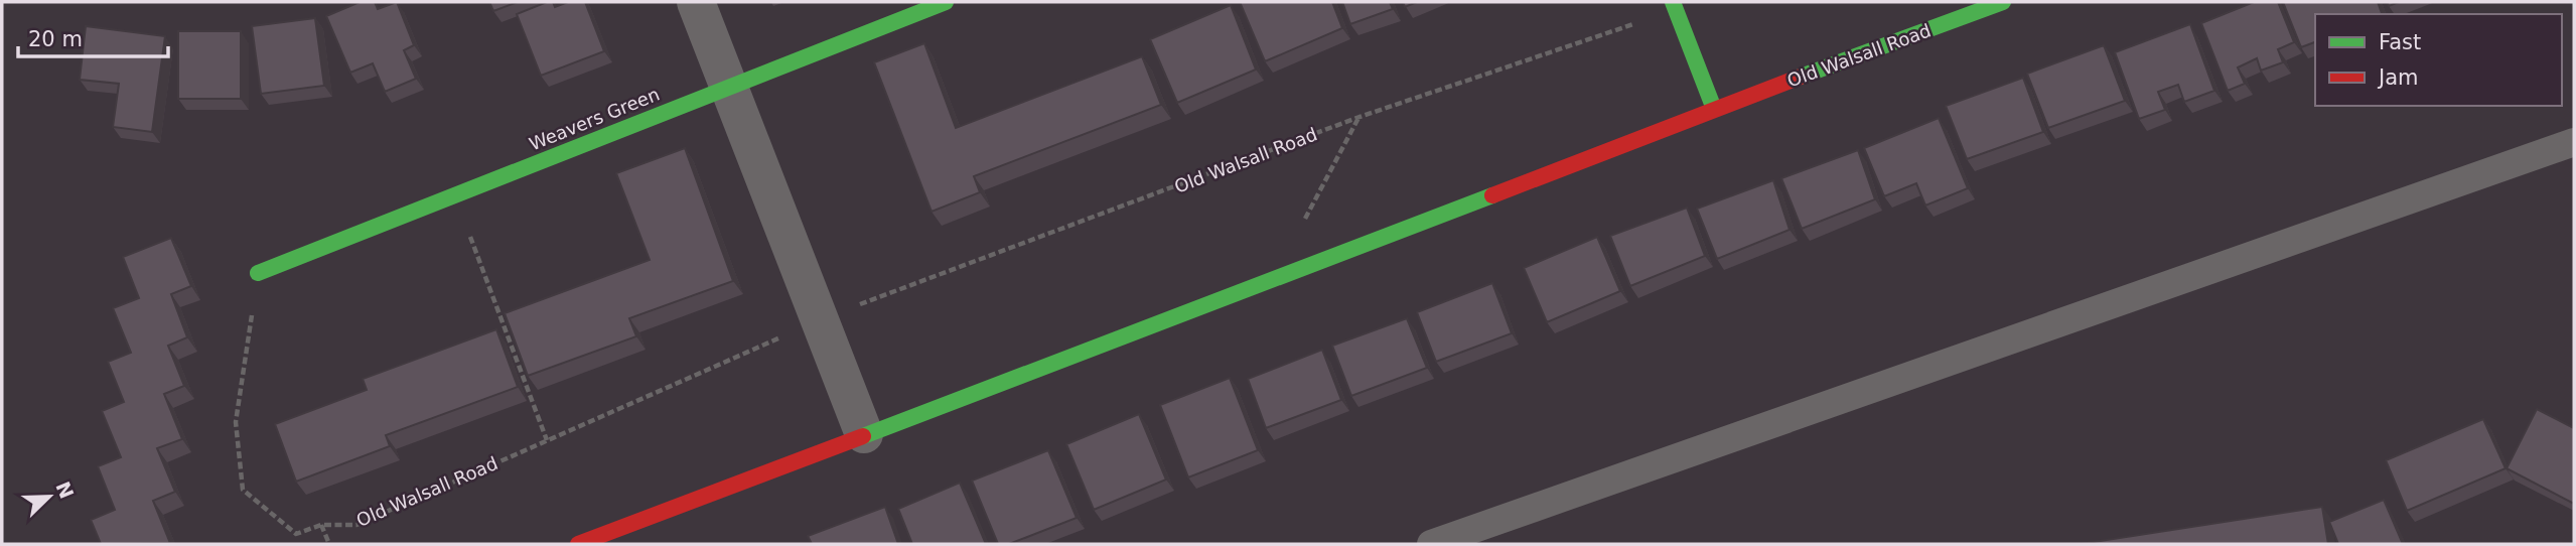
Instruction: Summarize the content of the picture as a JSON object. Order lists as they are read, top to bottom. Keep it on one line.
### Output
{"streets":{"main road":["Old Walsall Road","Weavers Green"]},"crossings":[["Old Walsall Road","Weavers Green"]],"legend":["Fast","Jam"],"scale_bar":"20 m","north":"top right"}
